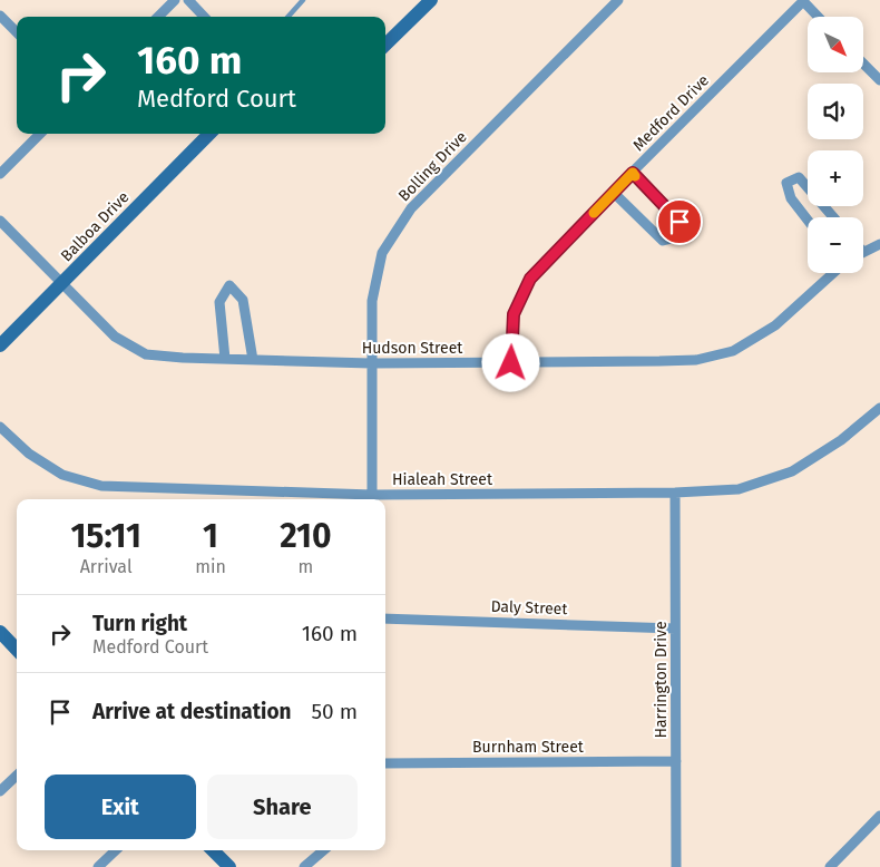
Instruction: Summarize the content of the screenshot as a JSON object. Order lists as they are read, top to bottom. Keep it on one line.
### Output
{"streets":{"street":["Medford Drive","Bolling Drive","Balboa Drive","Hudson Street","Hialeah Street","Daly Street","Harrington Drive","Burnham Street"]},"crossings":[["Medford Drive","Hudson Street"],["Bolling Drive","Hudson Street"],["Bolling Drive","Hialeah Street"],["Balboa Drive","Hudson Street"],["Hialeah Street","Harrington Drive"],["Daly Street","Harrington Drive"],["Harrington Drive","Burnham Street"]],"north":"bottom right","page":{"map_buttons":["+","−"],"turn":["160 m","Medford Court"],"eta":["15:11","Arrival","1","min","210","m"],"list":[{"name":"Turn right","note":"Medford Court","value":"160 m"},{"name":"Arrive at destination","value":"50 m"}],"buttons":["Exit","Share"]}}
